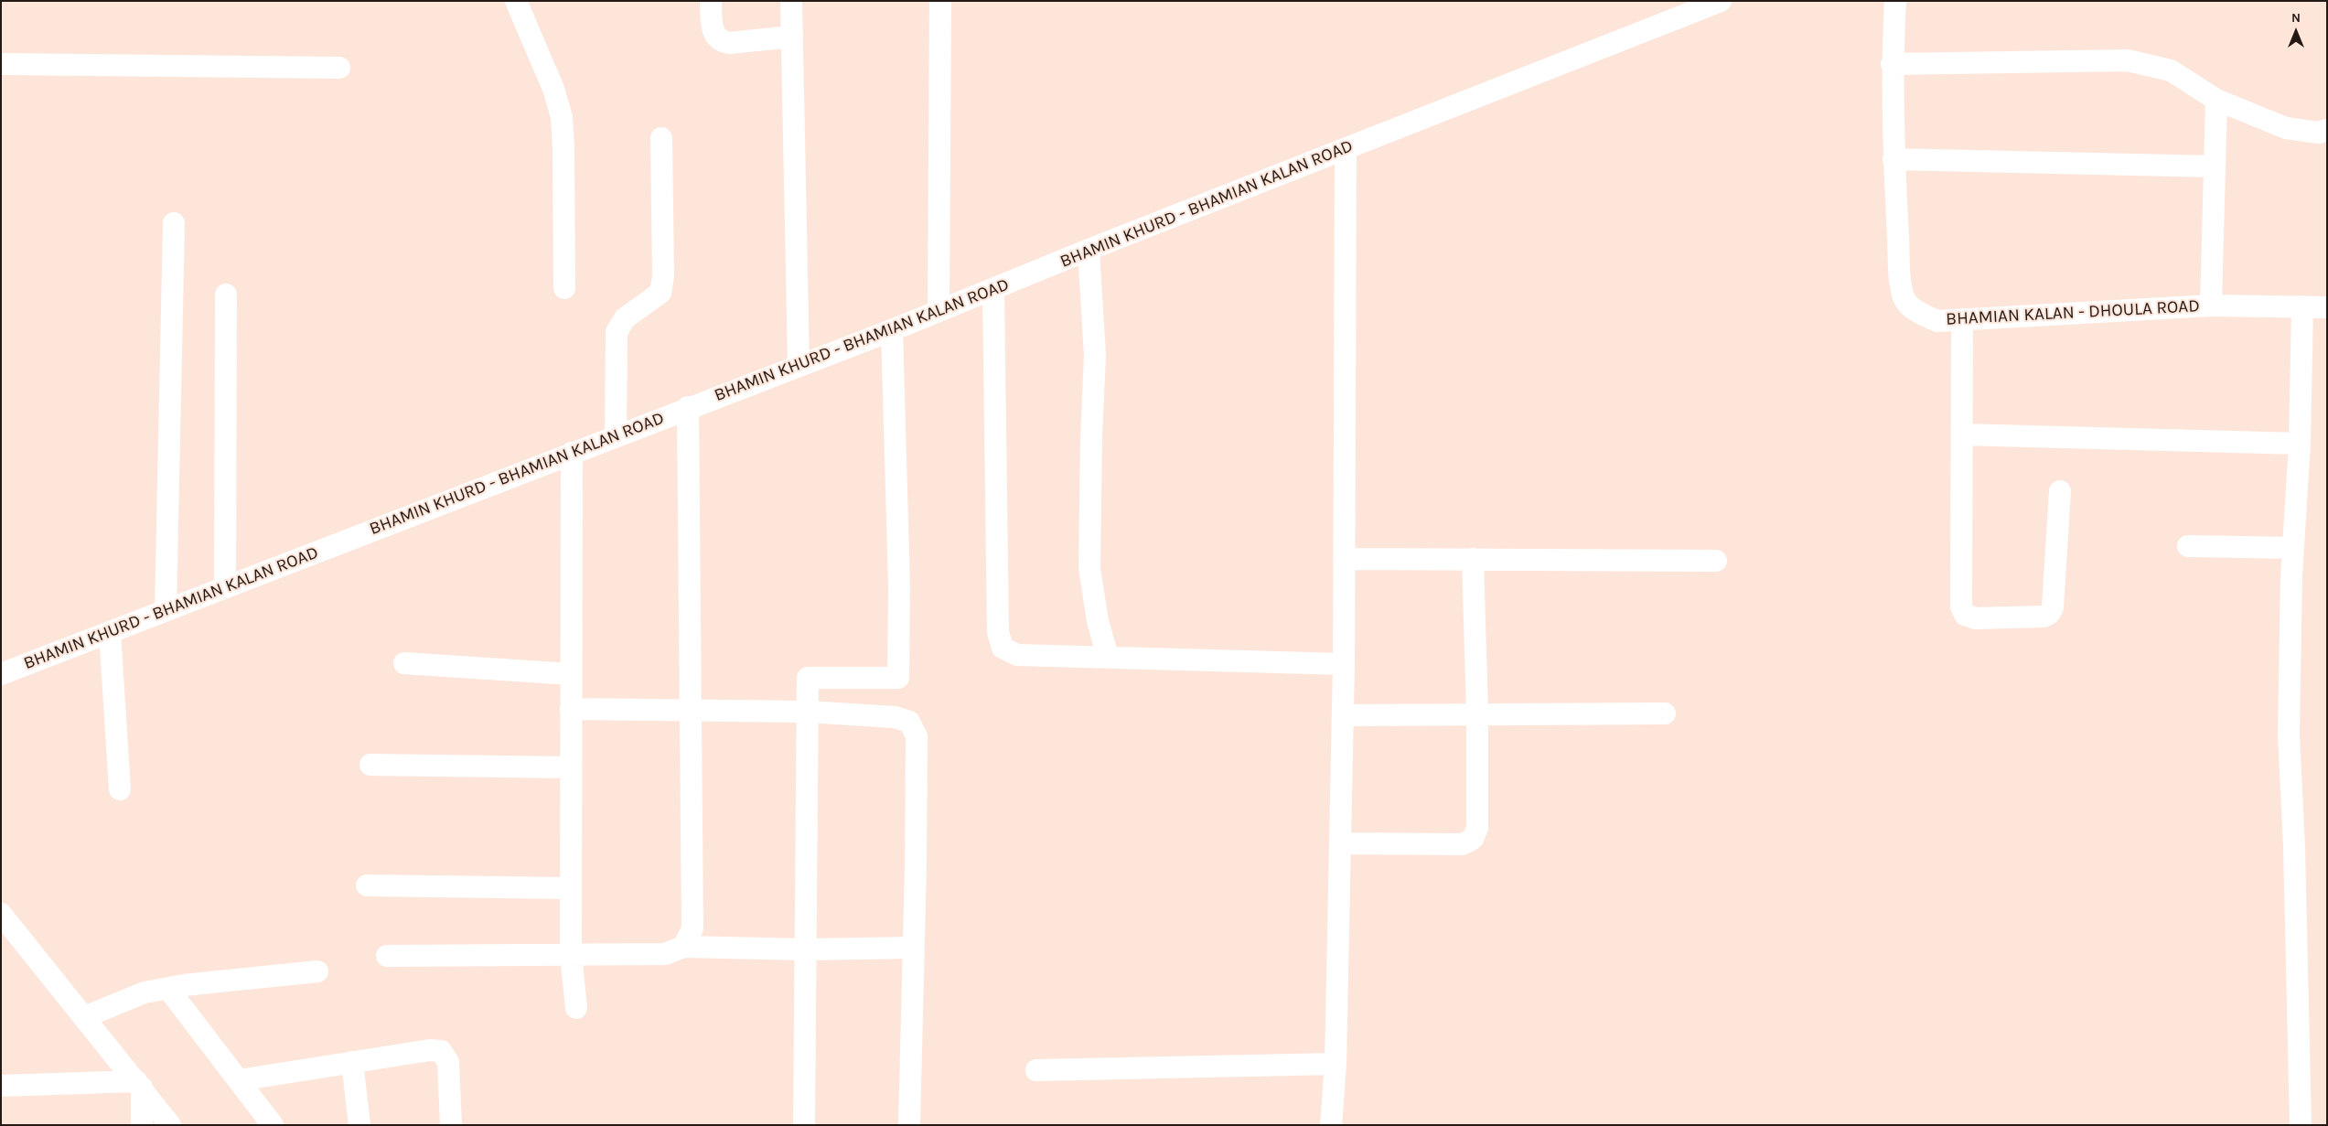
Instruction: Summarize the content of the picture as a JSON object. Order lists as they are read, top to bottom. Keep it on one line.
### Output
{"streets":{"street":["BHAMIN KHURD - BHAMIAN KALAN ROAD","BHAMIAN KALAN - DHOULA ROAD"]},"north":"top"}
